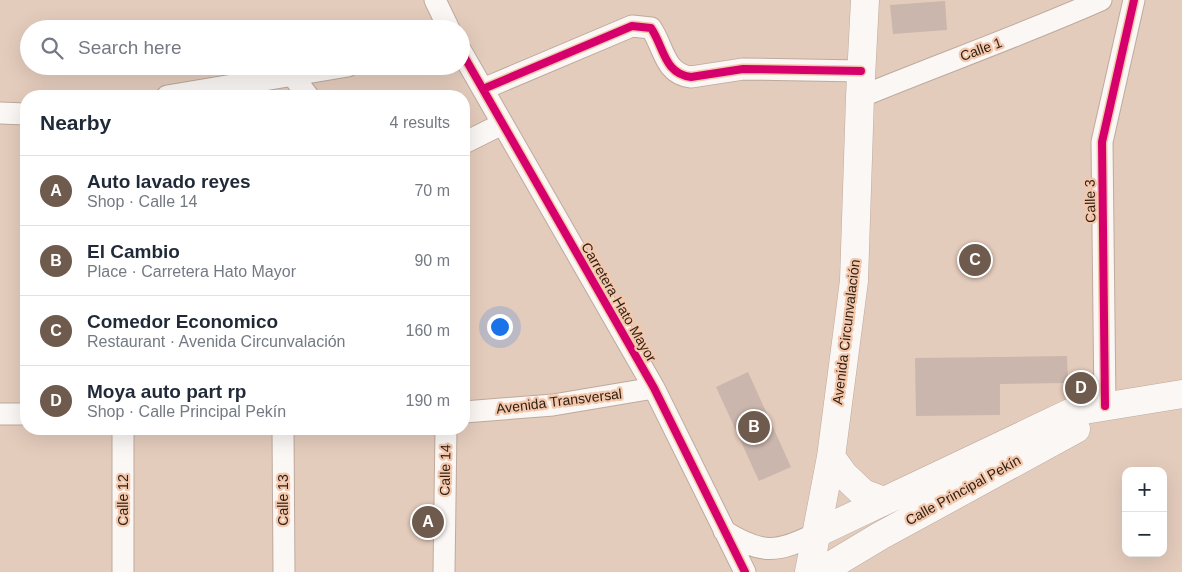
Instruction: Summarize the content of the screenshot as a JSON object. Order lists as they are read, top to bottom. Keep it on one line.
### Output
{"streets":{"main road":["Avenida Circunvalación","Calle Principal Pekín"],"street":["Calle 1","Calle 3","Carretera Hato Mayor","Avenida Transversal","Calle 14","Calle 12","Calle 13"]},"crossings":[["Calle 1","Avenida Circunvalación"],["Calle 3","Calle Principal Pekín"],["Carretera Hato Mayor","Avenida Transversal"],["Avenida Circunvalación","Calle Principal Pekín"]],"page":{"search":"Search here","heading":["Nearby","4 results"],"list":[{"mark":"A","name":"Auto lavado reyes","note":"Shop · Calle 14","value":"70 m"},{"mark":"B","name":"El Cambio","note":"Place · Carretera Hato Mayor","value":"90 m"},{"mark":"C","name":"Comedor Economico","note":"Restaurant · Avenida Circunvalación","value":"160 m"},{"mark":"D","name":"Moya auto part rp","note":"Shop · Calle Principal Pekín","value":"190 m"}],"pins":["C","D","B","A"],"map_buttons":["+","−"]}}
